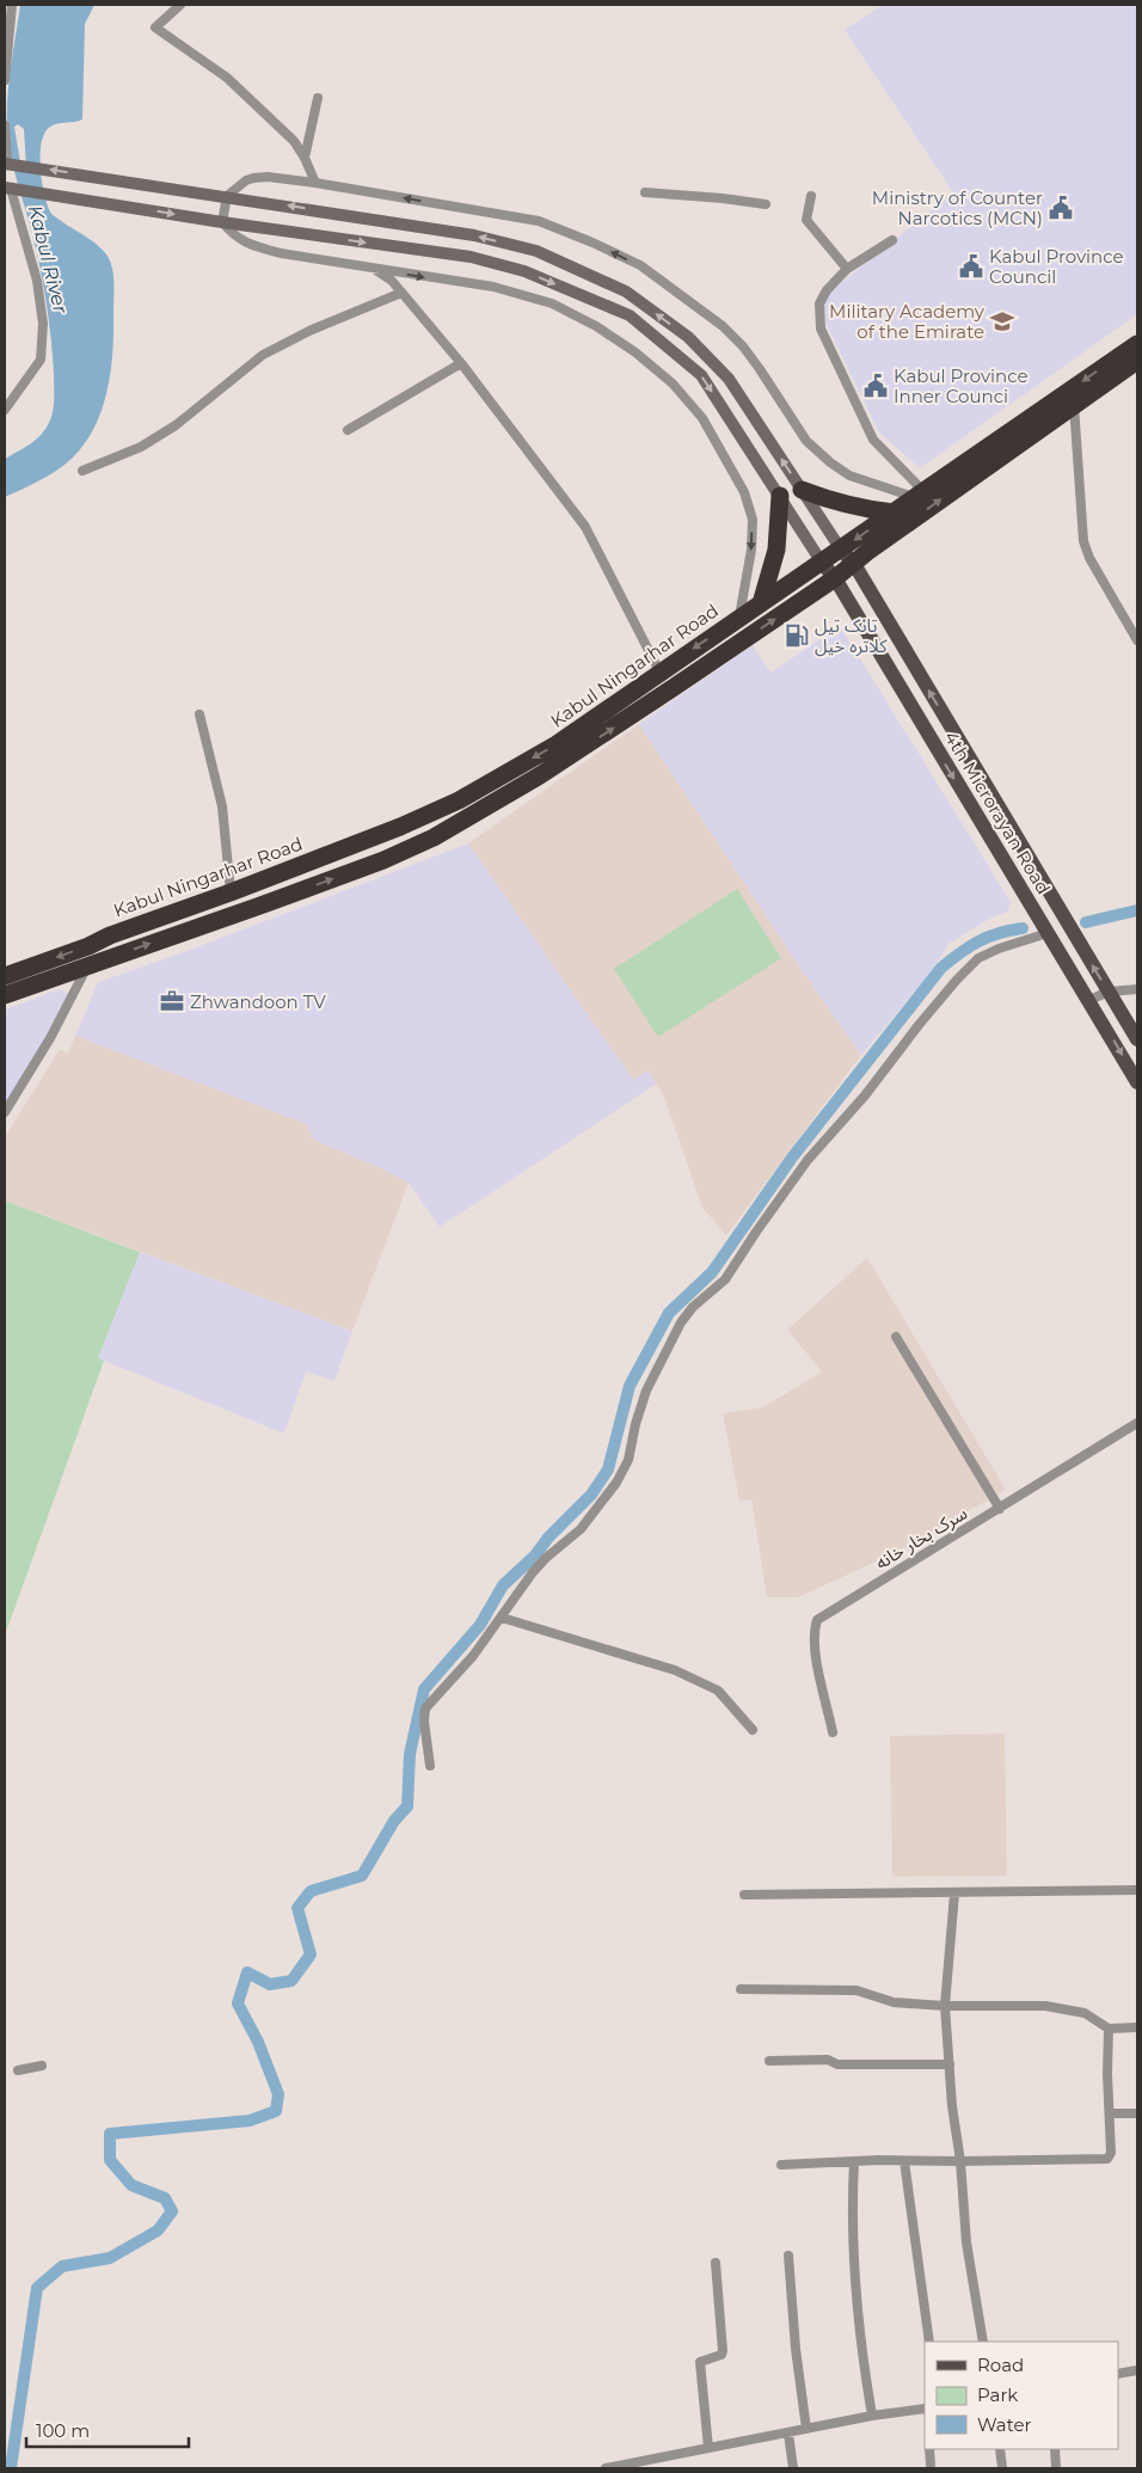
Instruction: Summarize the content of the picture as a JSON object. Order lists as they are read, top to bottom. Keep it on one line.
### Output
{"streets":{"highway":["Kabul Ningarhar Road"],"main road":["4th Microrayan Road"],"street":["سرک بخار خانه"]},"crossings":[["Kabul Ningarhar Road","4th Microrayan Road"]],"water":["Kabul River"],"places":{"public building":["Ministry of Counter Narcotics (MCN)","Kabul Province Council","Kabul Province Inner Counci"],"school or university":["Military Academy of the Emirate"],"fuel station":["تانک تیل کلاتره خیل"],"office":["Zhwandoon TV"]},"legend":["Road","Park","Water"],"scale_bar":"100 m"}
